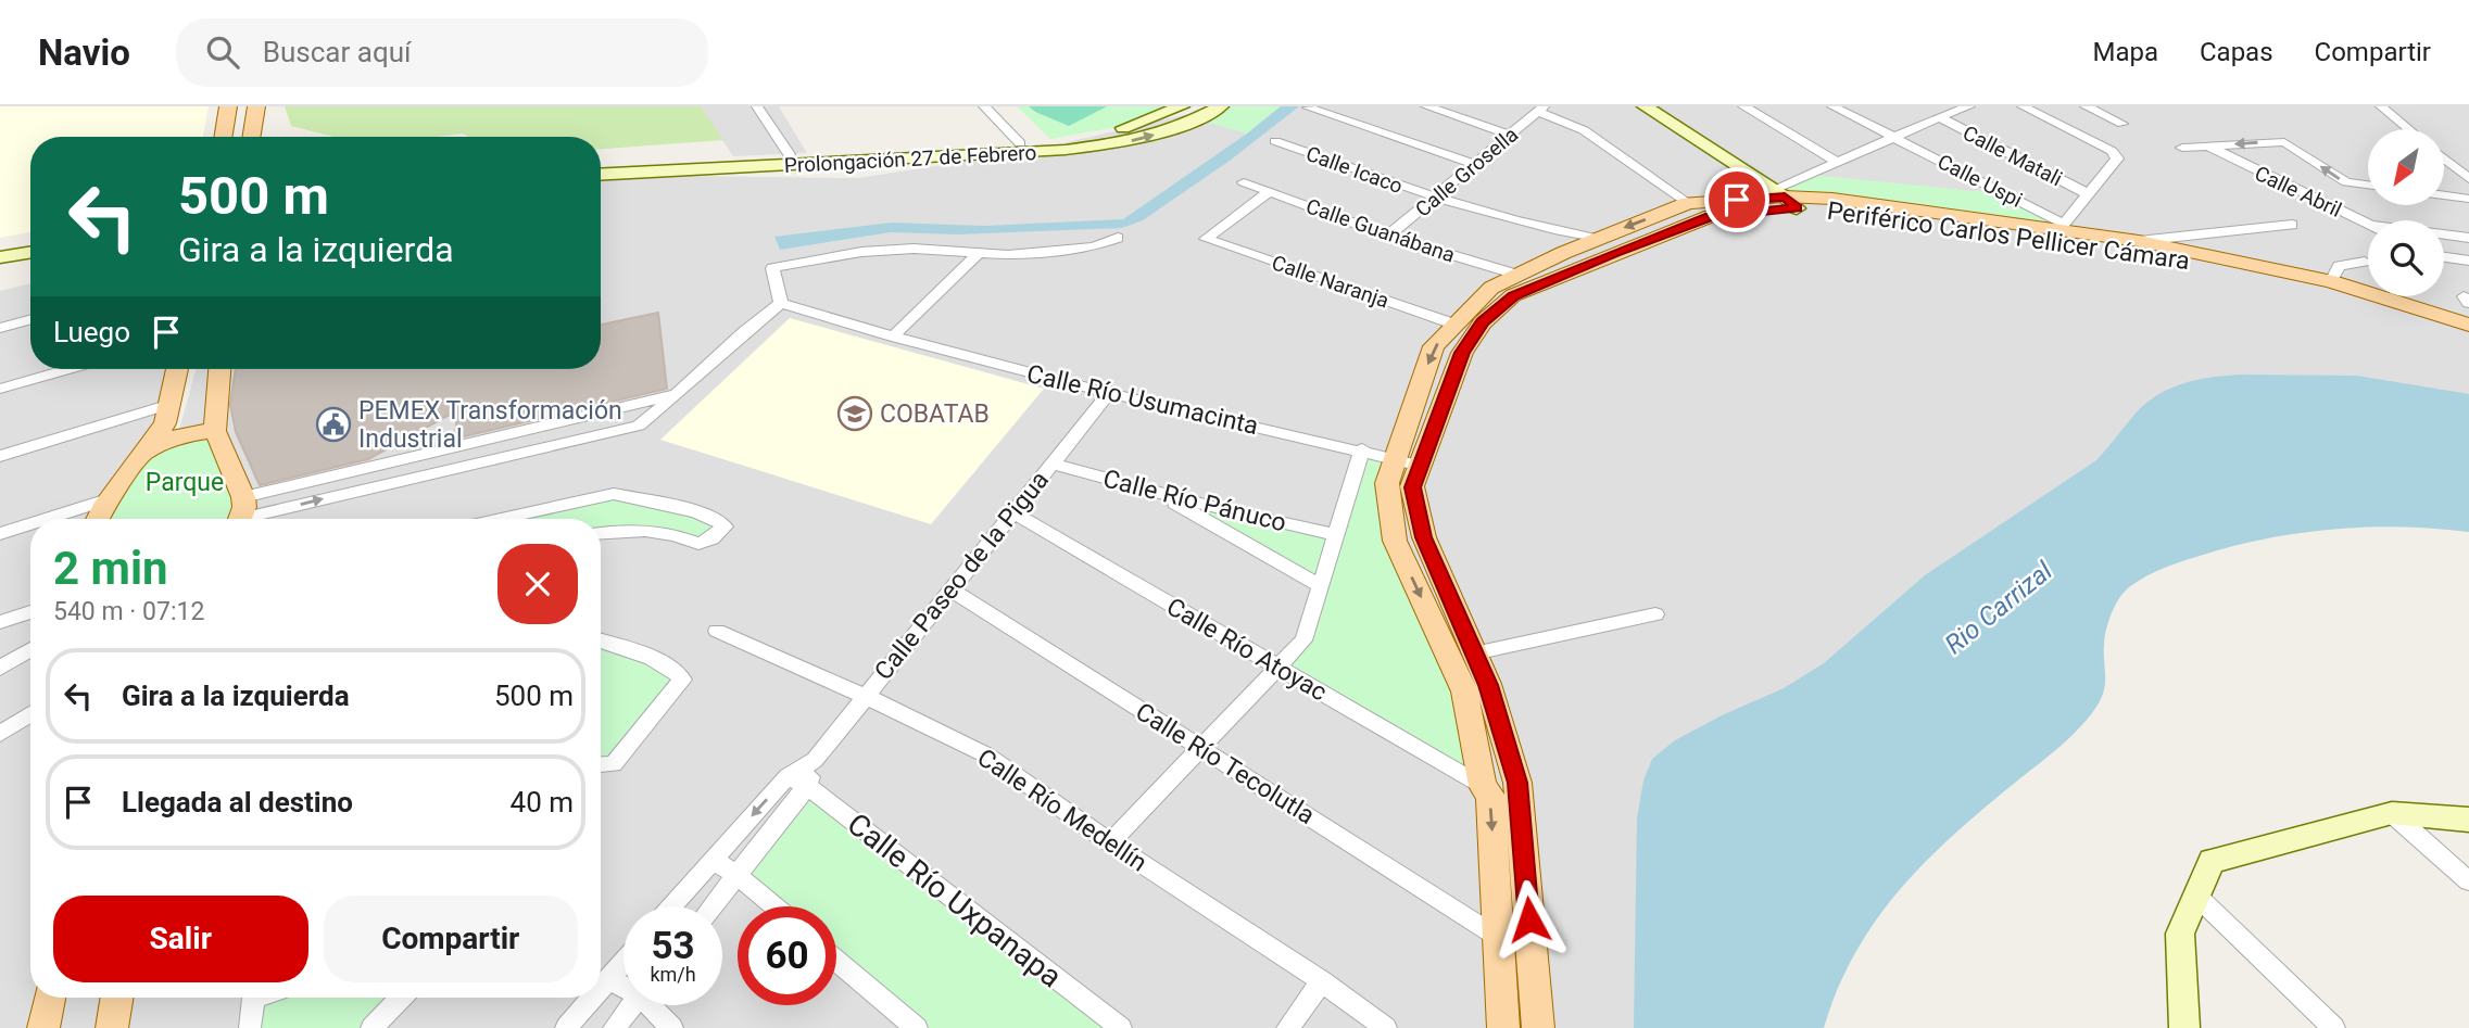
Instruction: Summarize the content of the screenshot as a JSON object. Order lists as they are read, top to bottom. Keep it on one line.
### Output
{"streets":{"main road":["Prolongación 27 de Febrero","Periférico Carlos Pellicer Cámara"],"street":["Calle Matali","Calle Icaco","Calle Grosella","Calle Uspi","Calle Abril","Calle Guanábana","Calle Naranja","Calle Río Usumacinta","Calle Río Pánuco","Calle Paseo de la Pigua","Calle Río Atoyac","Calle Río Tecolutla","Calle Río Medellín","Calle Río Uxpanapa"]},"crossings":[["Calle Icaco","Calle Grosella"],["Calle Icaco","Periférico Carlos Pellicer Cámara"],["Calle Grosella","Calle Guanábana"],["Calle Uspi","Periférico Carlos Pellicer Cámara"],["Calle Guanábana","Periférico Carlos Pellicer Cámara"],["Calle Guanábana","Calle Naranja"],["Periférico Carlos Pellicer Cámara","Calle Naranja"],["Periférico Carlos Pellicer Cámara","Calle Río Usumacinta"],["Periférico Carlos Pellicer Cámara","Calle Río Atoyac"],["Periférico Carlos Pellicer Cámara","Calle Río Tecolutla"],["Calle Río Usumacinta","Calle Paseo de la Pigua"],["Calle Río Pánuco","Calle Paseo de la Pigua"],["Calle Paseo de la Pigua","Calle Río Atoyac"],["Calle Paseo de la Pigua","Calle Río Tecolutla"],["Calle Paseo de la Pigua","Calle Río Medellín"],["Calle Paseo de la Pigua","Calle Río Uxpanapa"]],"water":["Rio Carrizal"],"parks":["Parque"],"places":{"school or university":["COBATAB"],"public building":["PEMEX Transformación Industrial"]},"north":"bottom left","page":{"header":"Navio","search":"Buscar aquí","nav":["Mapa","Capas","Compartir"],"turn":["500 m","Gira a la izquierda"],"then":"Luego","heading":["2 min","540 m · 07:12"],"list":[{"name":"Gira a la izquierda","value":"500 m"},{"name":"Llegada al destino","value":"40 m"}],"buttons":["Salir","Compartir"],"speed":"53 km/h","limit":"60"}}
